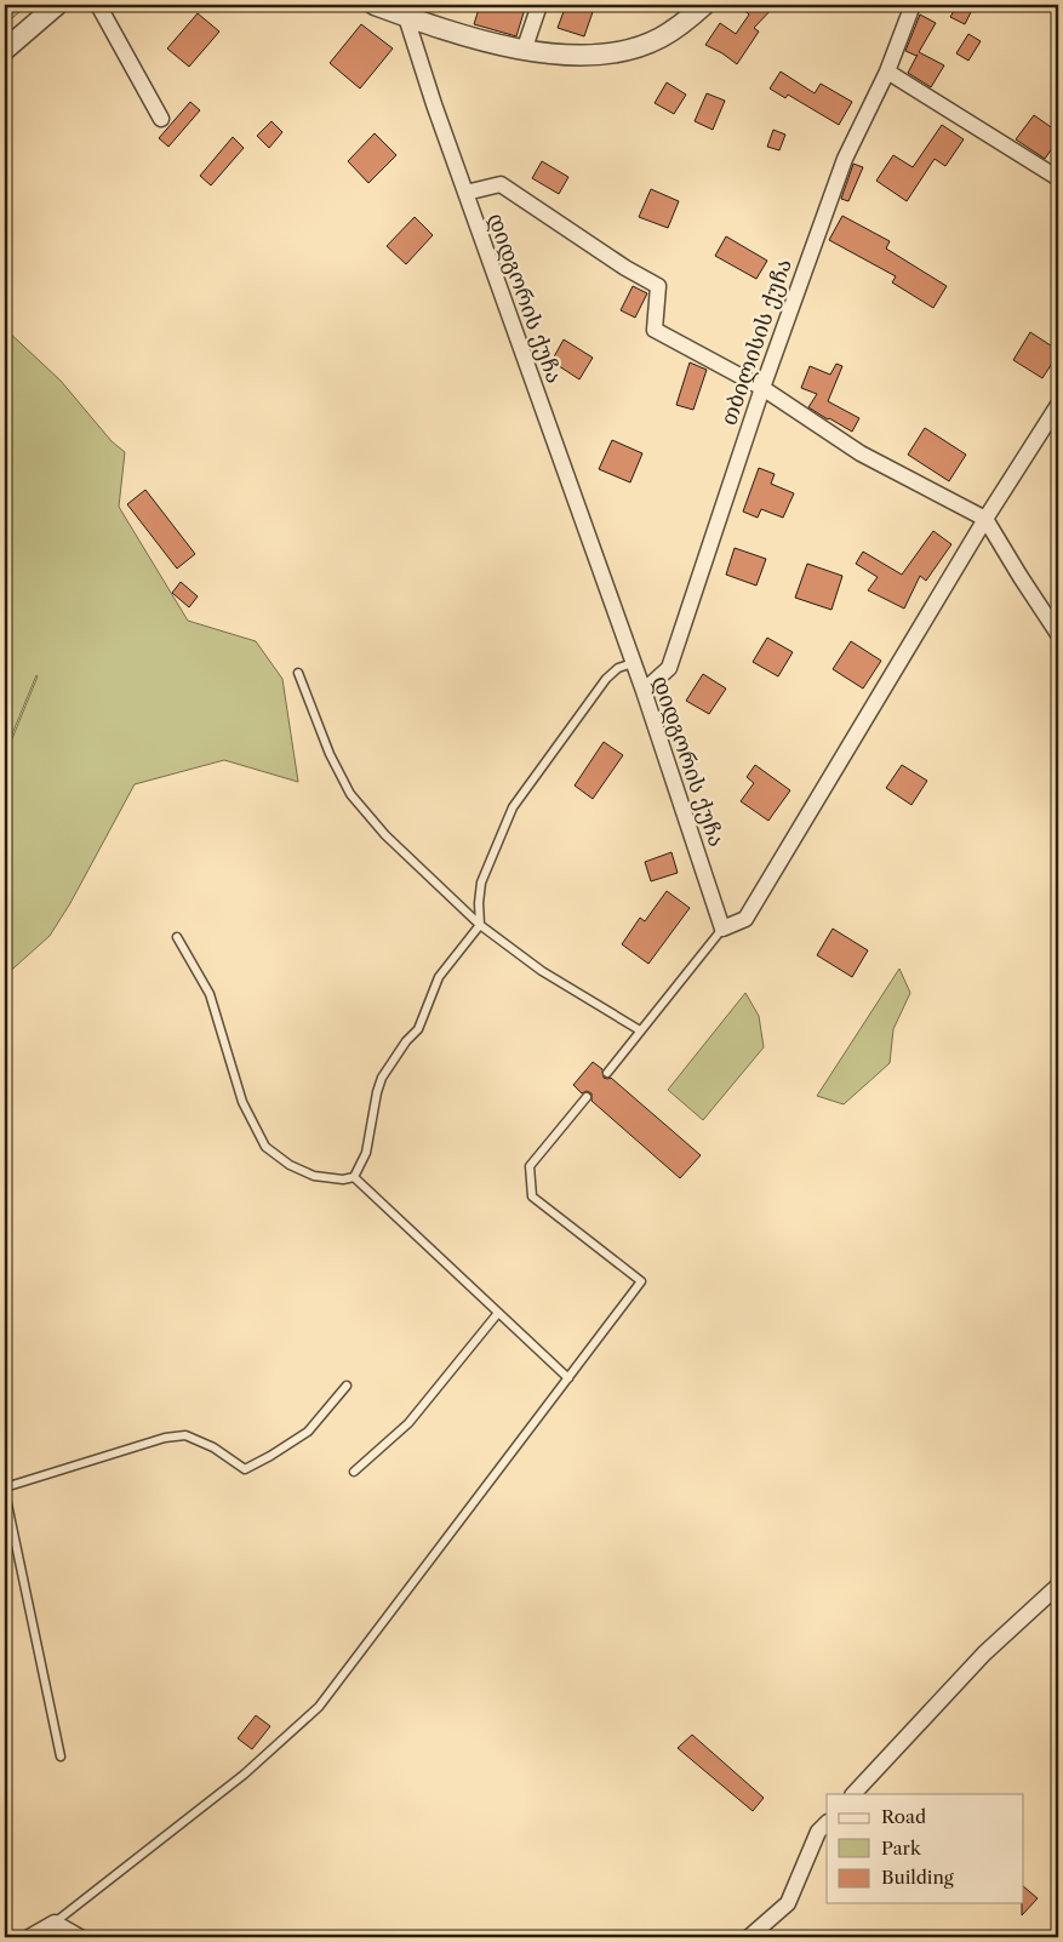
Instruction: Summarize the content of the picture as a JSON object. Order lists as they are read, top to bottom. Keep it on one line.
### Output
{"streets":{"street":["დიდგორის ქუჩა","თბილისის ქუჩა"]},"crossings":[["დიდგორის ქუჩა","თბილისის ქუჩა"]],"legend":["Road","Park","Building"]}
